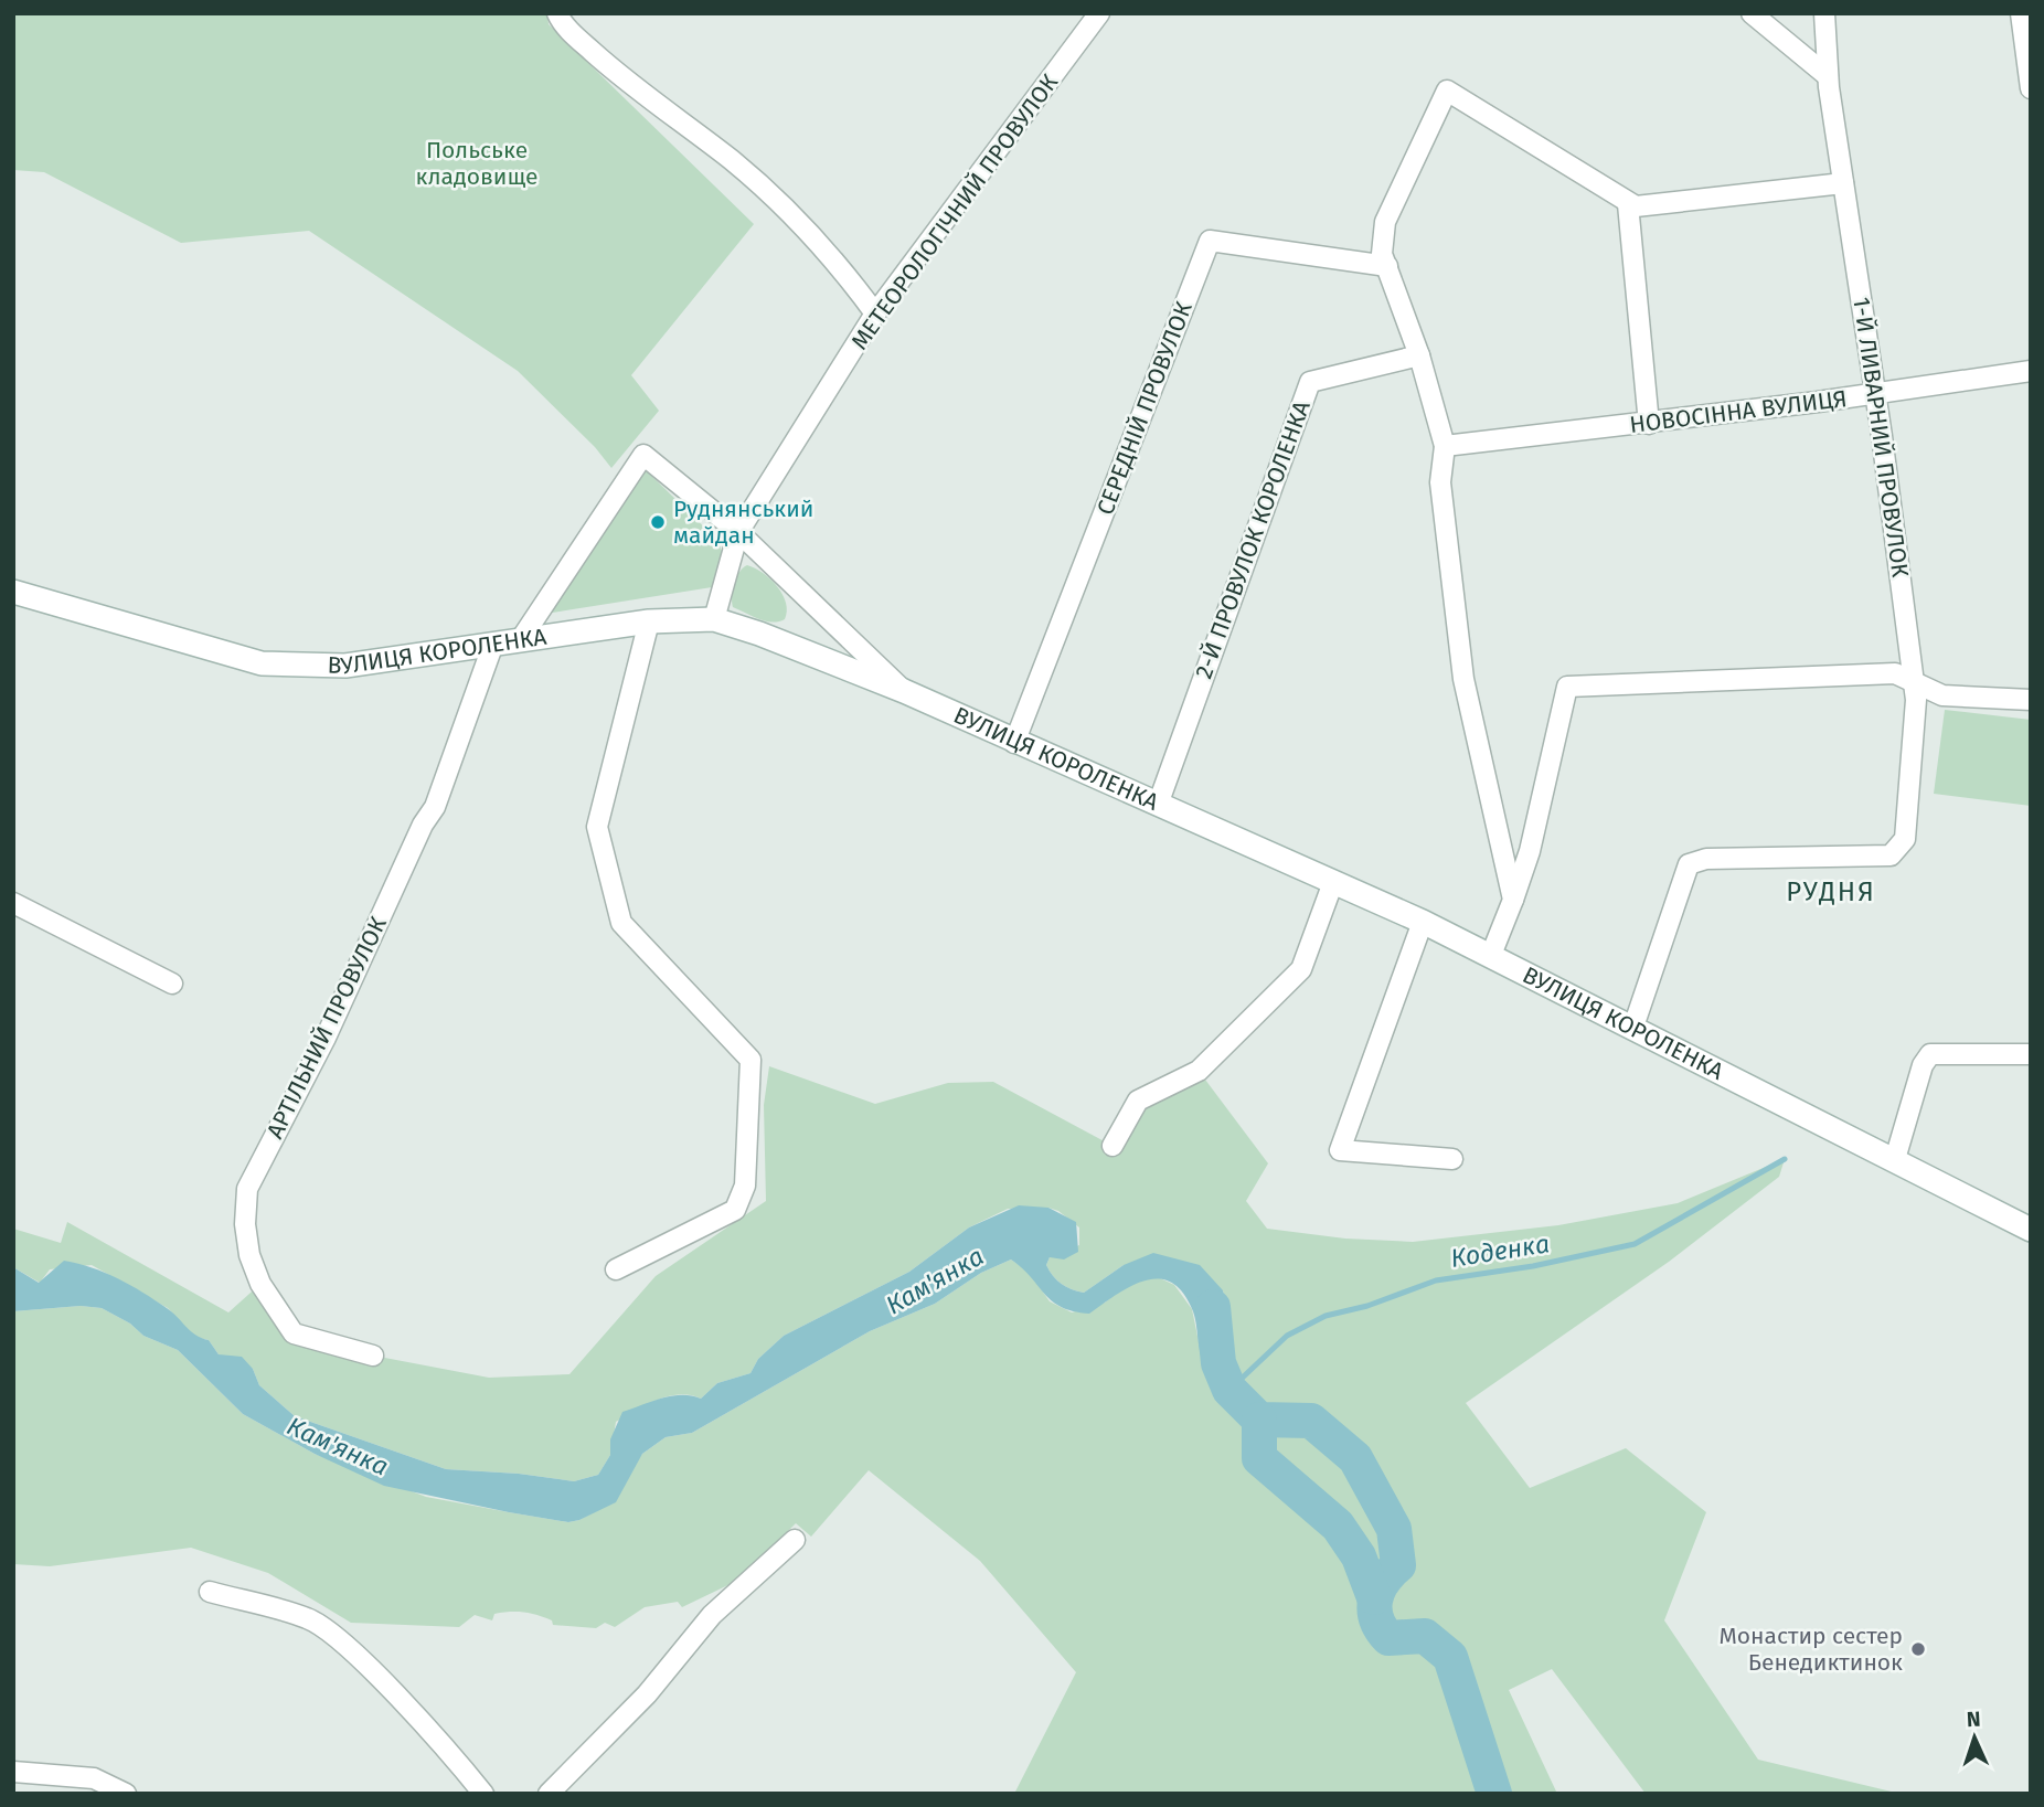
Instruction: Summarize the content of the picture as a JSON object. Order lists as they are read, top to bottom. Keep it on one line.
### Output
{"streets":{"street":["МЕТЕОРОЛОГІЧНИЙ ПРОВУЛОК","СЕРЕДНІЙ ПРОВУЛОК","НОВОСІННА ВУЛИЦЯ","1-Й ЛИВАРНИЙ ПРОВУЛОК","2-Й ПРОВУЛОК КОРОЛЕНКА","ВУЛИЦЯ КОРОЛЕНКА","АРТІЛЬНИЙ ПРОВУЛОК"]},"crossings":[["МЕТЕОРОЛОГІЧНИЙ ПРОВУЛОК","ВУЛИЦЯ КОРОЛЕНКА"],["СЕРЕДНІЙ ПРОВУЛОК","ВУЛИЦЯ КОРОЛЕНКА"],["НОВОСІННА ВУЛИЦЯ","1-Й ЛИВАРНИЙ ПРОВУЛОК"],["1-Й ЛИВАРНИЙ ПРОВУЛОК","ВУЛИЦЯ КОРОЛЕНКА"],["2-Й ПРОВУЛОК КОРОЛЕНКА","ВУЛИЦЯ КОРОЛЕНКА"],["ВУЛИЦЯ КОРОЛЕНКА","АРТІЛЬНИЙ ПРОВУЛОК"]],"districts":["РУДНЯ"],"water":["Коденка","Кам'янка"],"parks":["Польське кладовище"],"places":["Руднянський майдан","Монастир сестер Бенедиктинок"],"north":"top"}
